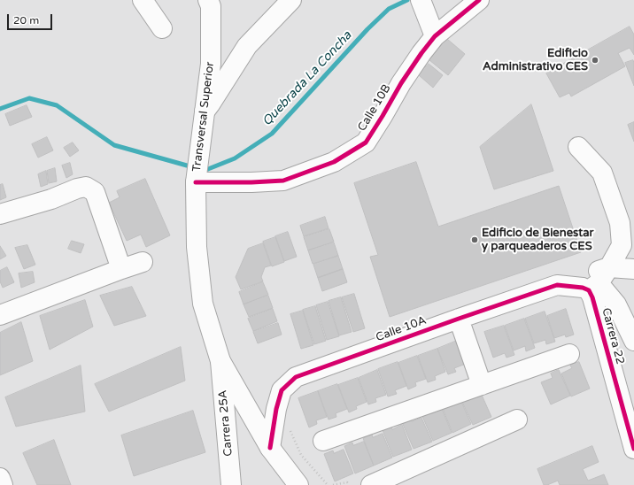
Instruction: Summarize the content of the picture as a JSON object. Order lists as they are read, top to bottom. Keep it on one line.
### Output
{"streets":{"street":["Calle 10B","Transversal Superior","Calle 10A","Carrera 22","Carrera 25A"]},"crossings":[["Calle 10B","Transversal Superior"],["Transversal Superior","Calle 10A"],["Transversal Superior","Carrera 25A"],["Calle 10A","Carrera 22"]],"water":["Quebrada La Concha"],"places":["Edificio Administrativo CES","Edificio de Bienestar y parqueaderos CES"],"scale_bar":"20 m"}
